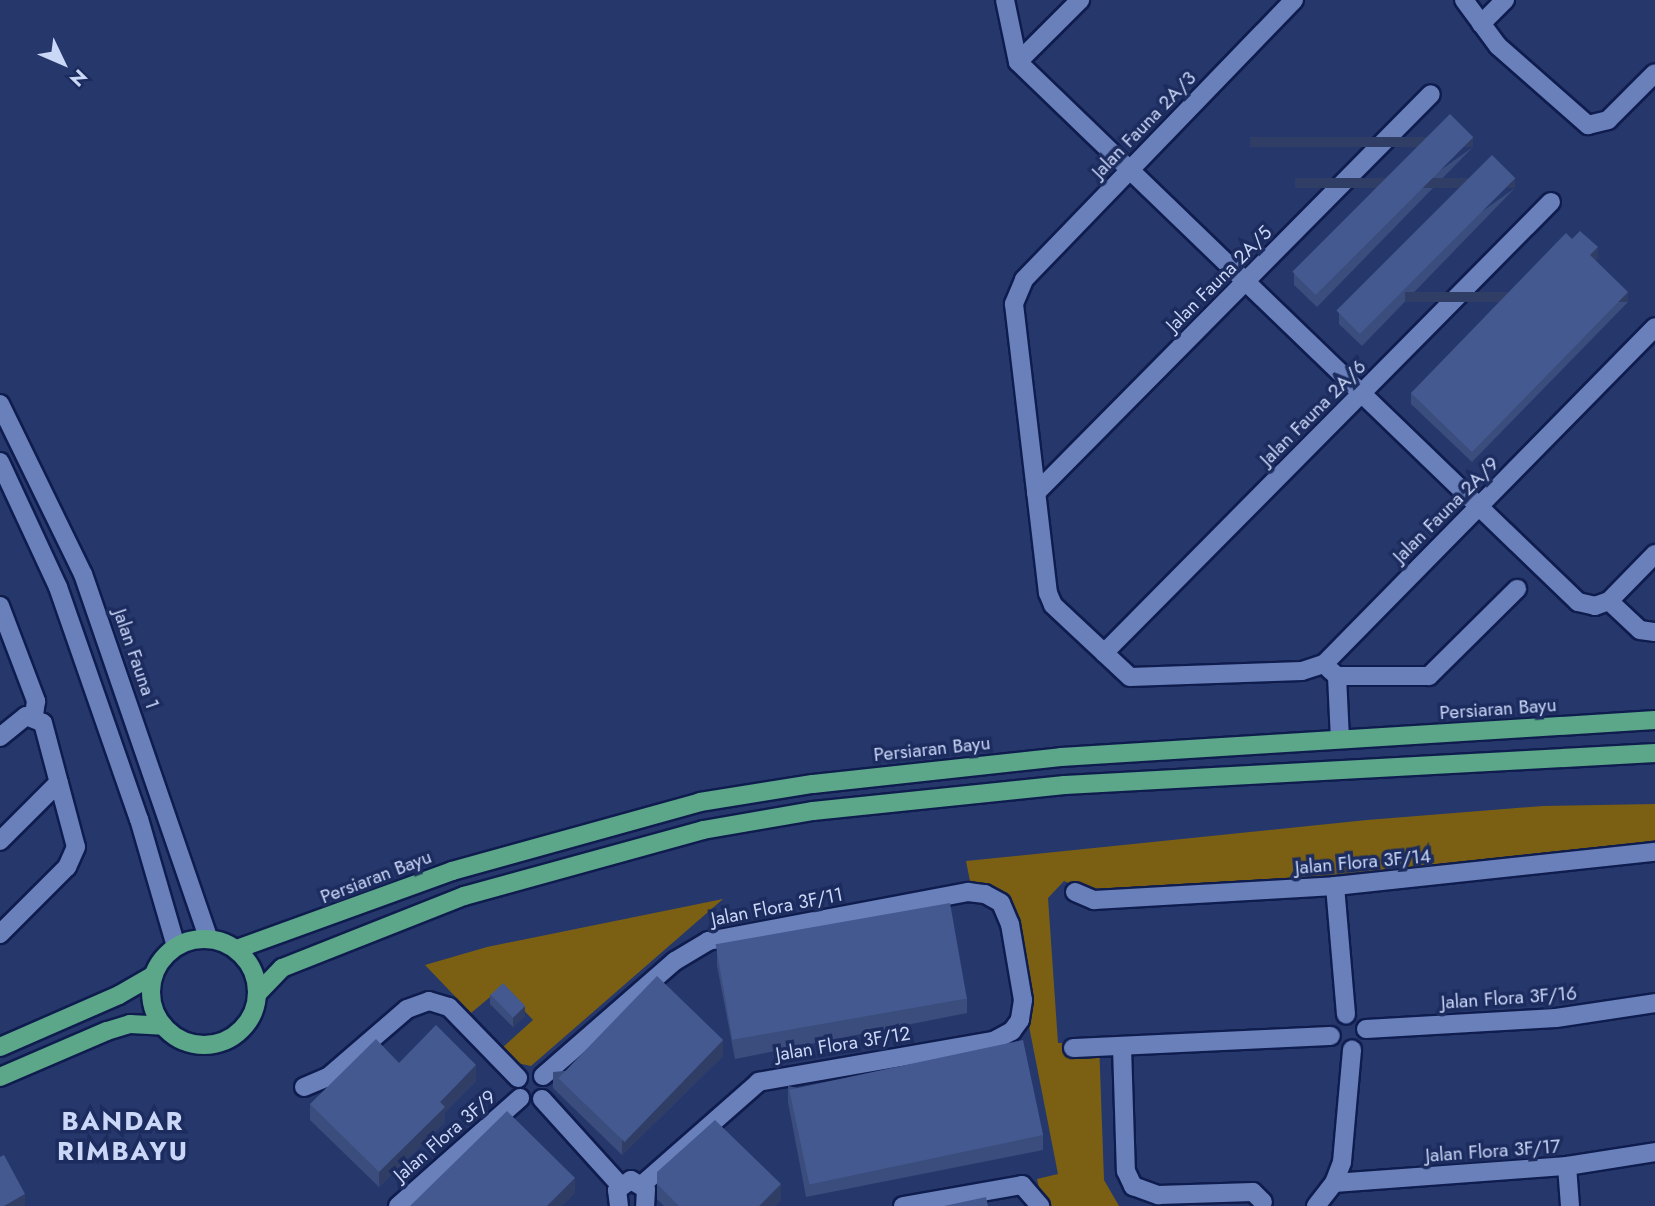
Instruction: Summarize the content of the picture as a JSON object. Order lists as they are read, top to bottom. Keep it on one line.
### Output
{"streets":{"main road":["Persiaran Bayu"],"street":["Jalan Fauna 2A/3","Jalan Fauna 2A/5","Jalan Fauna 2A/6","Jalan Fauna 2A/9","Jalan Fauna 1","Jalan Flora 3F/14","Jalan Flora 3F/11","Jalan Flora 3F/16","Jalan Flora 3F/12","Jalan Flora 3F/9","Jalan Flora 3F/17"]},"crossings":[["Jalan Fauna 2A/3","Jalan Fauna 2A/5"],["Jalan Fauna 1","Persiaran Bayu"],["Jalan Flora 3F/11","Jalan Flora 3F/12"],["Jalan Flora 3F/11","Jalan Flora 3F/9"]],"districts":["BANDAR RIMBAYU"],"north":"bottom right"}
